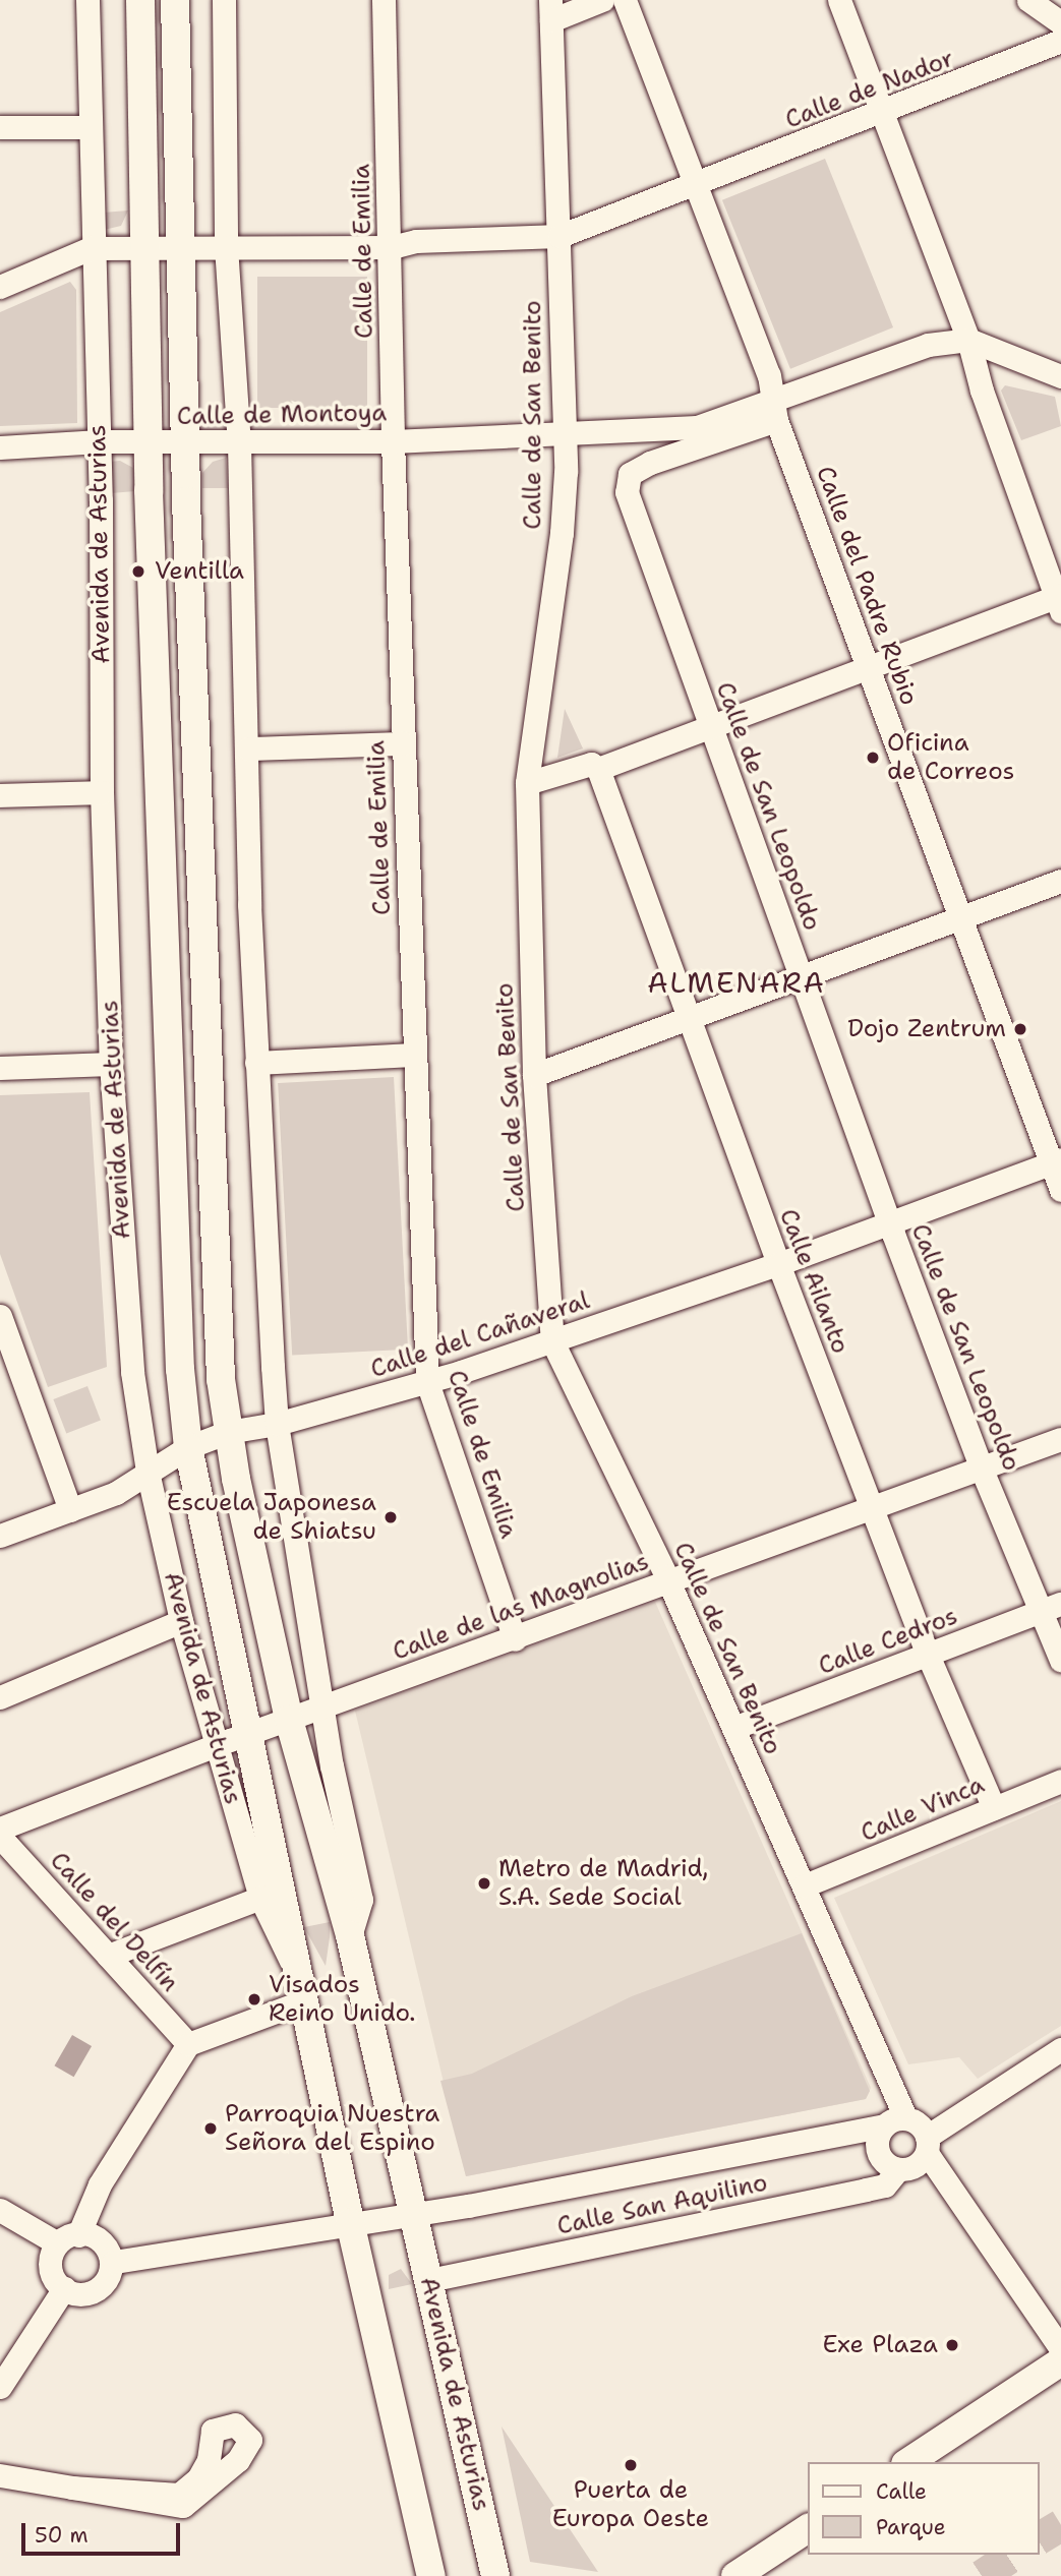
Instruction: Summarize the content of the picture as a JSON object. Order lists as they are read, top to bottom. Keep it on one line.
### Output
{"streets":{"main road":["Avenida de Asturias"],"street":["Calle de Nador","Calle de Emilia","Calle de Montoya","Calle de San Benito","Calle del Padre Rubio","Calle de San Leopoldo","Calle Ailanto","Calle del Cañaveral","Calle de las Magnolias","Calle Cedros","Calle Vinca","Calle del Delfín","Calle San Aquilino"]},"crossings":[["Calle de Nador","Calle de Emilia"],["Calle de Nador","Calle de San Benito"],["Calle de Nador","Calle del Padre Rubio"],["Calle de Emilia","Calle de Montoya"],["Calle de Emilia","Calle del Cañaveral"],["Calle de Emilia","Calle de las Magnolias"],["Calle de Montoya","Calle de San Benito"],["Calle de Montoya","Avenida de Asturias"],["Calle de Montoya","Calle del Padre Rubio"],["Calle de Montoya","Calle de San Leopoldo"],["Calle de San Benito","Calle del Cañaveral"],["Calle de San Benito","Calle de las Magnolias"],["Calle de San Benito","Calle Cedros"],["Calle de San Benito","Calle Vinca"],["Calle de San Benito","Calle San Aquilino"],["Avenida de Asturias","Calle del Cañaveral"],["Avenida de Asturias","Calle de las Magnolias"],["Avenida de Asturias","Calle San Aquilino"],["Calle del Padre Rubio","Calle de San Leopoldo"],["Calle del Padre Rubio","Calle del Cañaveral"],["Calle de San Leopoldo","Calle del Cañaveral"],["Calle de San Leopoldo","Calle de las Magnolias"],["Calle de San Leopoldo","Calle Cedros"],["Calle Ailanto","Calle del Cañaveral"],["Calle Ailanto","Calle de las Magnolias"],["Calle Ailanto","Calle Cedros"],["Calle Ailanto","Calle Vinca"]],"districts":["ALMENARA"],"places":["Ventilla","Oficina de Correos","Dojo Zentrum","Escuela Japonesa de Shiatsu","Metro de Madrid, S.A. Sede Social","Visados Reino Unido.","Parroquia Nuestra Señora del Espino","Exe Plaza","Puerta de Europa Oeste"],"legend":["Calle","Parque"],"scale_bar":"50 m"}
